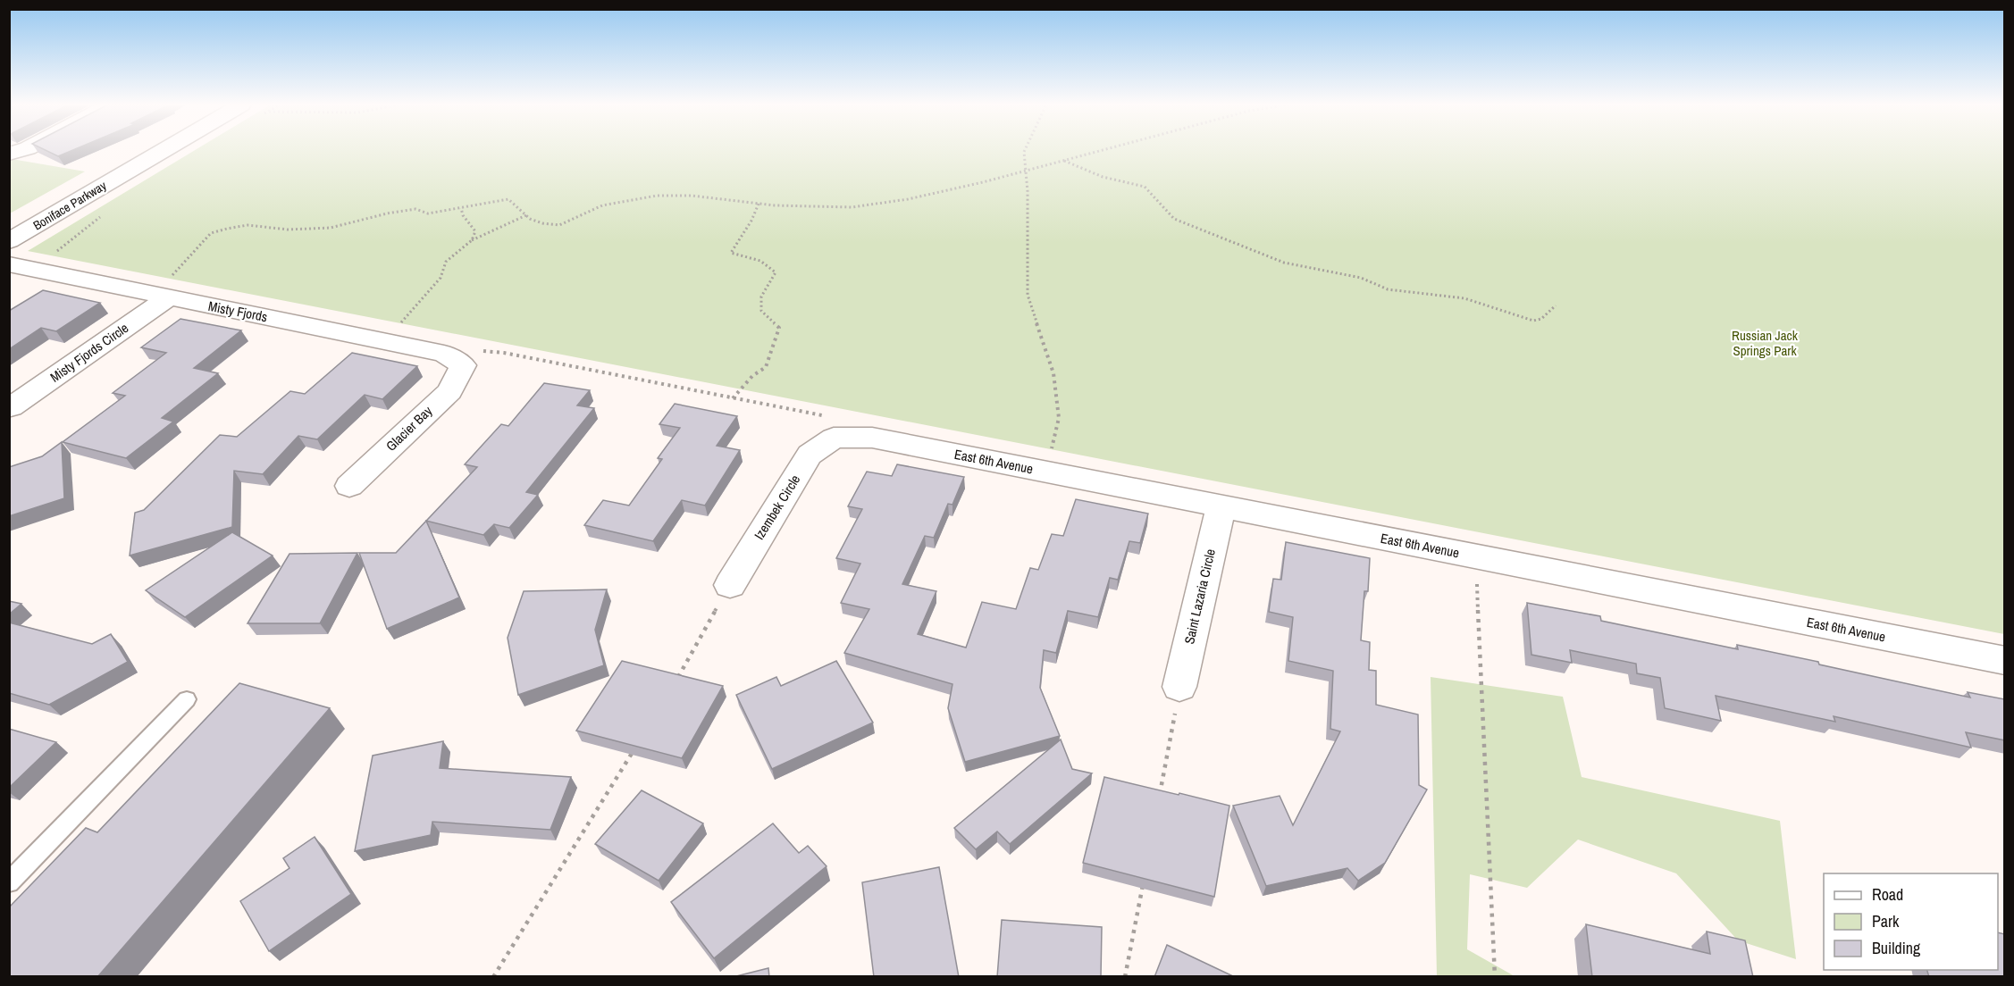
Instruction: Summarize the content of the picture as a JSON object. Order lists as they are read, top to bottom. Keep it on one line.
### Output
{"streets":{"street":["Boniface Parkway","Misty Fjords","Misty Fjords Circle","Glacier Bay","East 6th Avenue","Izembek Circle","Saint Lazaria Circle"]},"crossings":[["Misty Fjords","Misty Fjords Circle"],["Misty Fjords","Glacier Bay"],["East 6th Avenue","Izembek Circle"],["East 6th Avenue","Saint Lazaria Circle"]],"parks":["Russian Jack Springs Park"],"legend":["Road","Park","Building"]}
